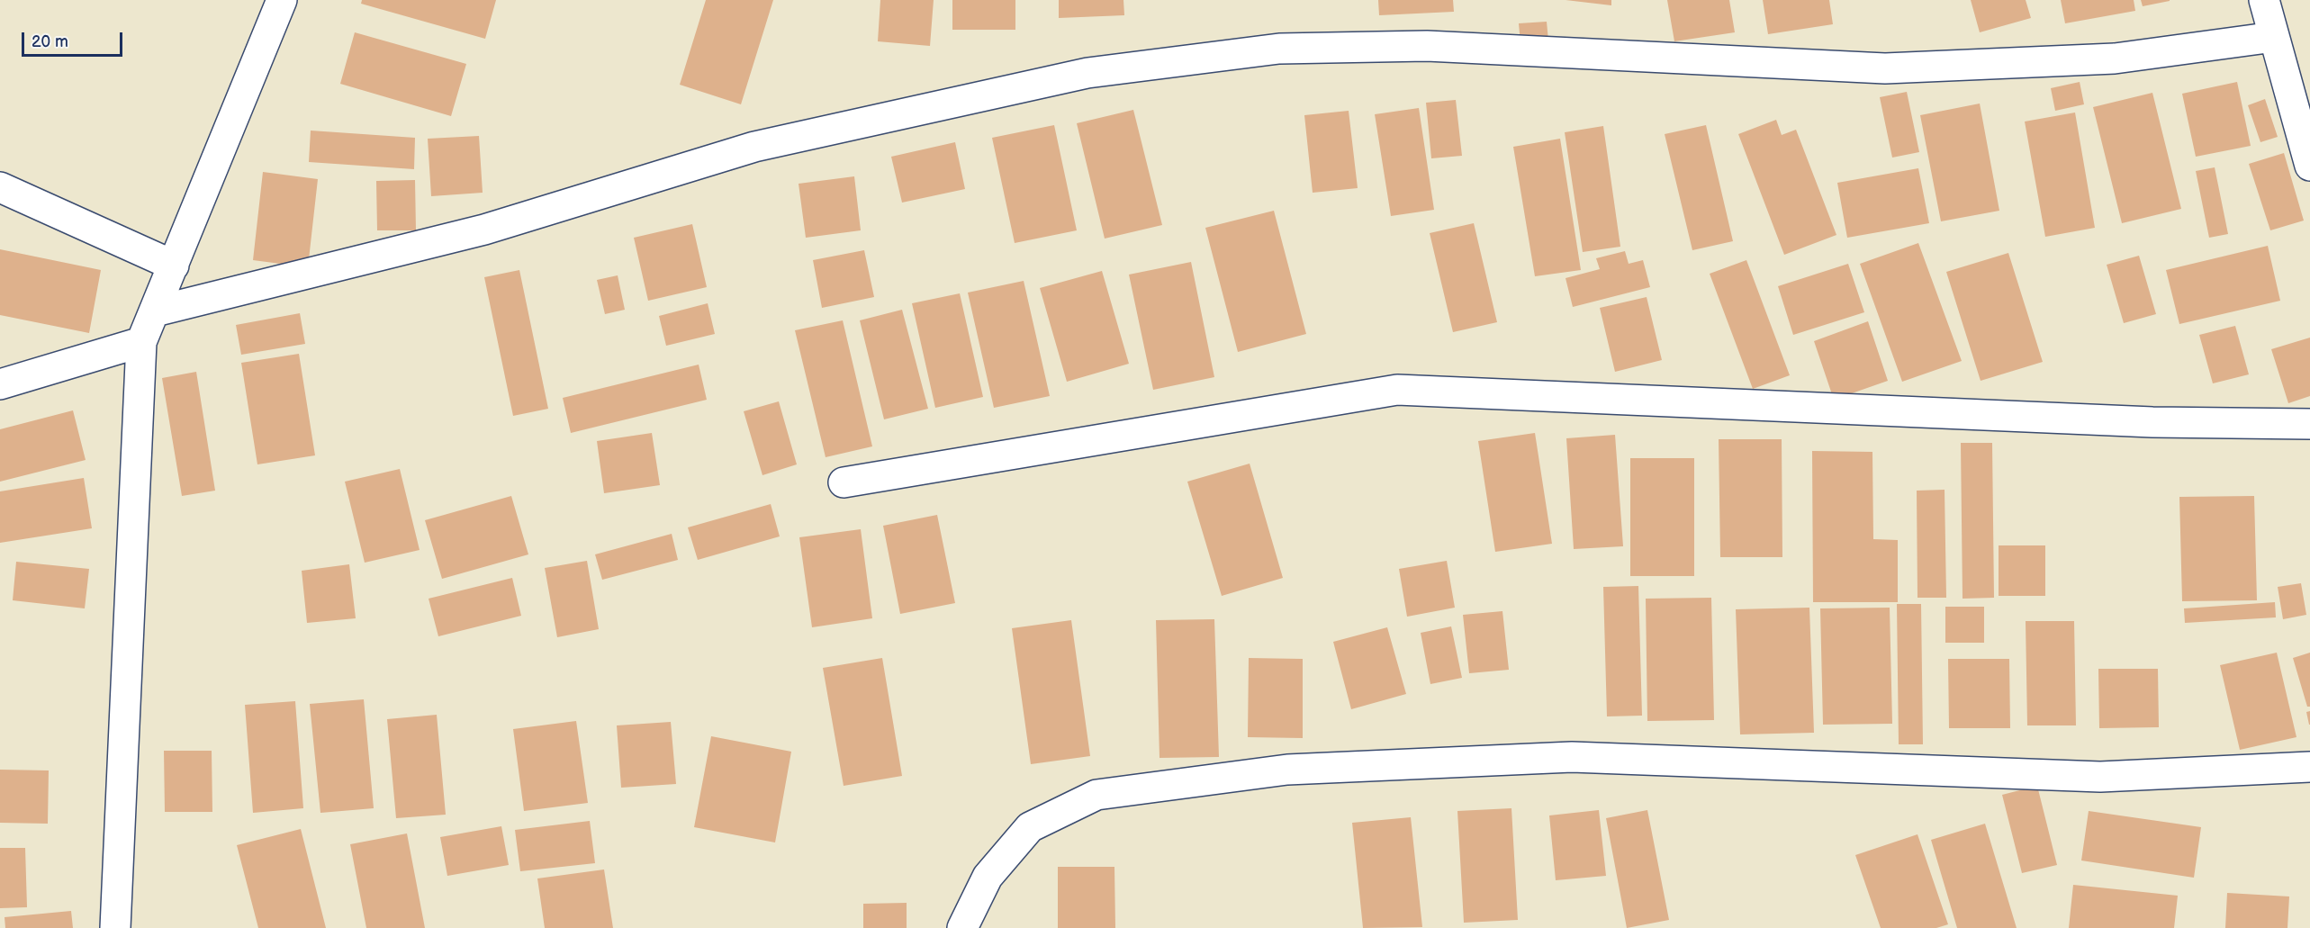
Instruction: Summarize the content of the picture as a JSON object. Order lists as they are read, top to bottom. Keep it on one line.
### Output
{"scale_bar":"20 m"}
